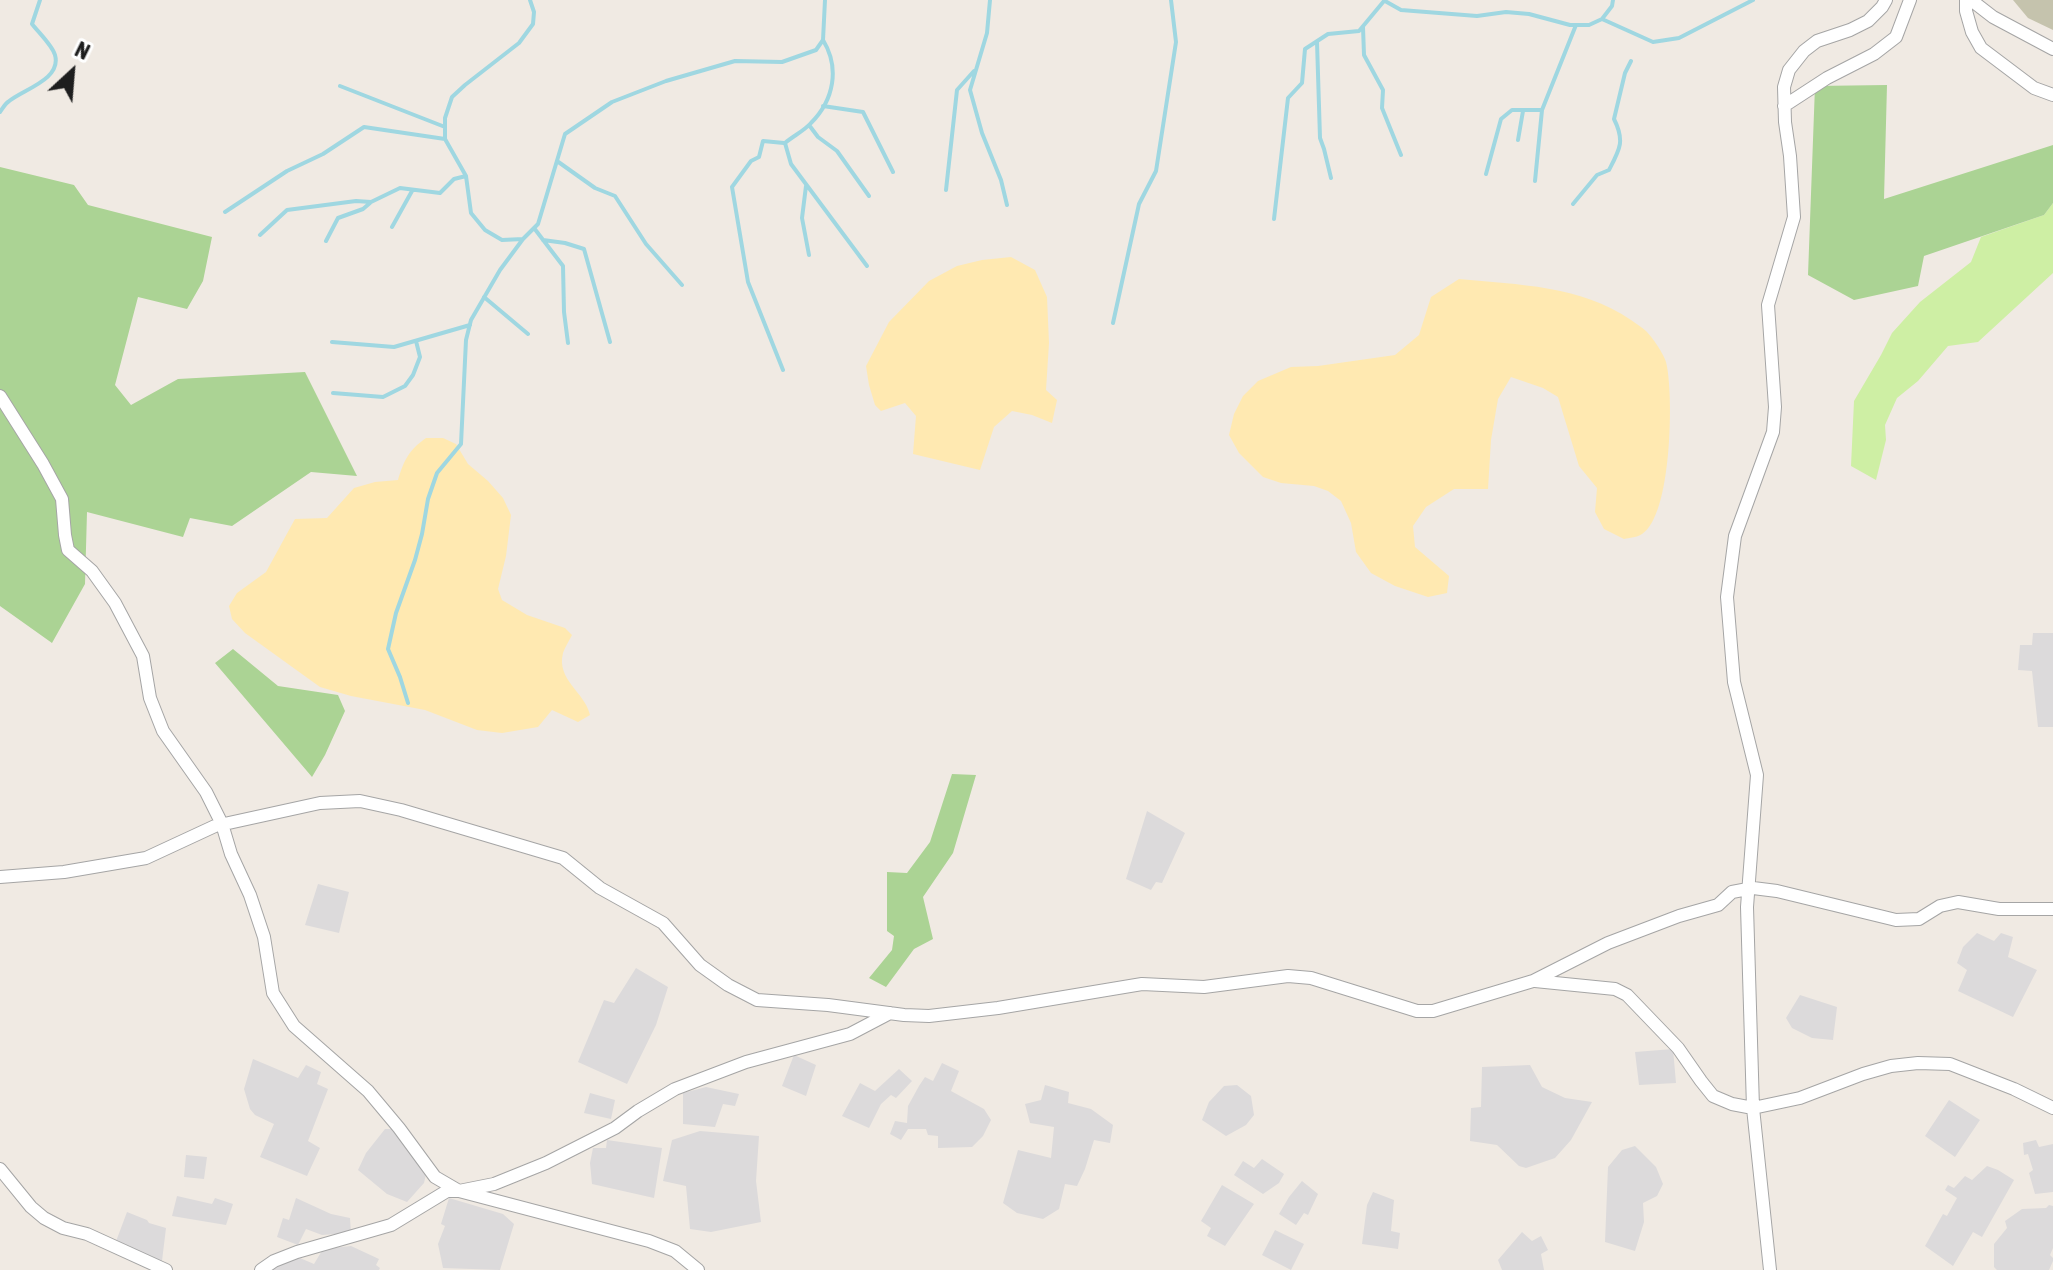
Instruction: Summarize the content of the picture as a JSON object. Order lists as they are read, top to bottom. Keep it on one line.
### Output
{"north":"top right"}
